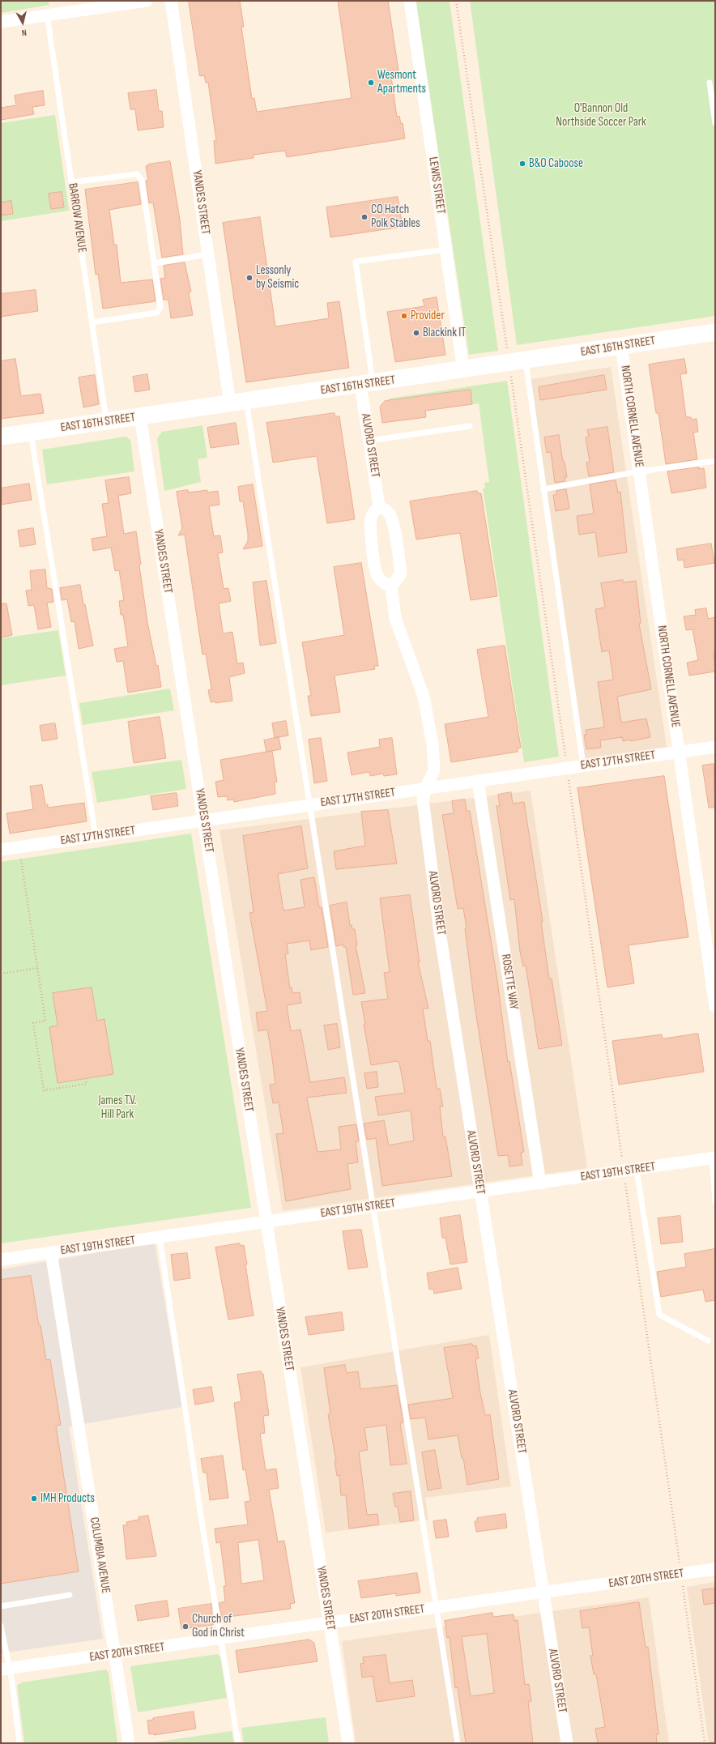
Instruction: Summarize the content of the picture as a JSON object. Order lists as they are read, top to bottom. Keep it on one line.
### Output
{"streets":{"main road":["EAST 16TH STREET"],"street":["LEWIS STREET","YANDES STREET","NORTH CORNELL AVENUE","ALVORD STREET","EAST 17TH STREET","ROSETTE WAY","EAST 19TH STREET","COLUMBIA AVENUE","EAST 20TH STREET"],"lane":["BARROW AVENUE"]},"crossings":[["LEWIS STREET","EAST 16TH STREET"],["YANDES STREET","EAST 16TH STREET"],["YANDES STREET","EAST 17TH STREET"],["YANDES STREET","EAST 19TH STREET"],["YANDES STREET","EAST 20TH STREET"],["BARROW AVENUE","EAST 16TH STREET"],["EAST 16TH STREET","NORTH CORNELL AVENUE"],["EAST 16TH STREET","ALVORD STREET"],["NORTH CORNELL AVENUE","EAST 17TH STREET"],["ALVORD STREET","EAST 17TH STREET"],["ALVORD STREET","EAST 19TH STREET"],["ALVORD STREET","EAST 20TH STREET"],["EAST 17TH STREET","ROSETTE WAY"],["ROSETTE WAY","EAST 19TH STREET"],["EAST 19TH STREET","COLUMBIA AVENUE"],["COLUMBIA AVENUE","EAST 20TH STREET"]],"parks":["O'Bannon Old Northside Soccer Park","James T.V. Hill Park"],"places":["Wesmont Apartments","B&O Caboose","CO Hatch Polk Stables","Lessonly by Seismic","Provider","Blackink IT","IMH Products","Church of God in Christ"],"north":"bottom"}
